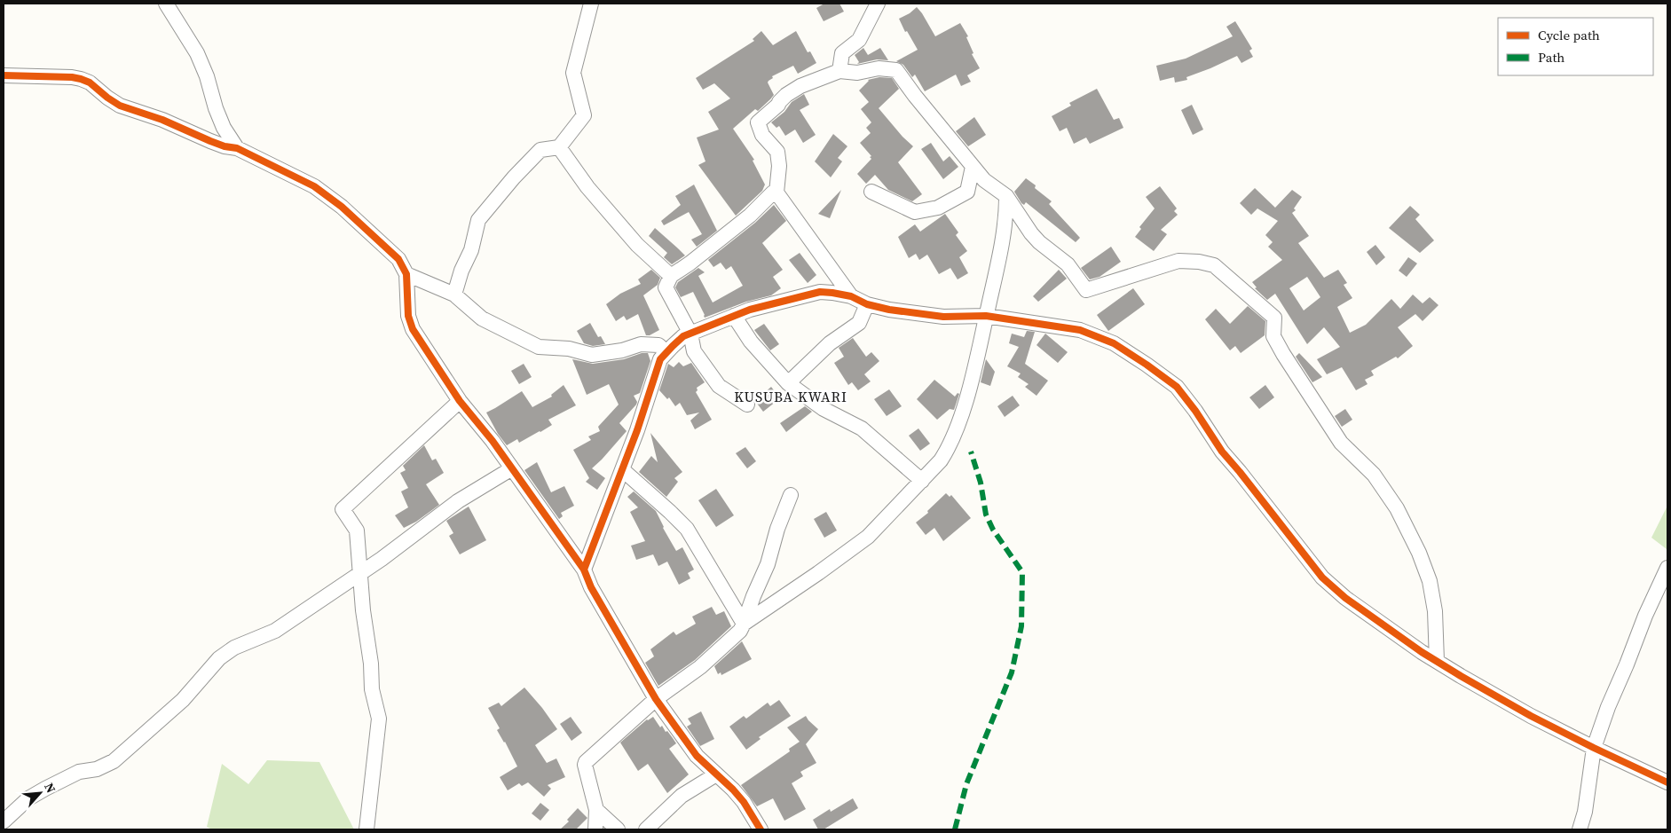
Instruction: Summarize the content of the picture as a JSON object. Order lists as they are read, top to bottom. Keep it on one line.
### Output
{"districts":["KUSUBA KWARI"],"legend":["Cycle path","Path"],"north":"top right"}
